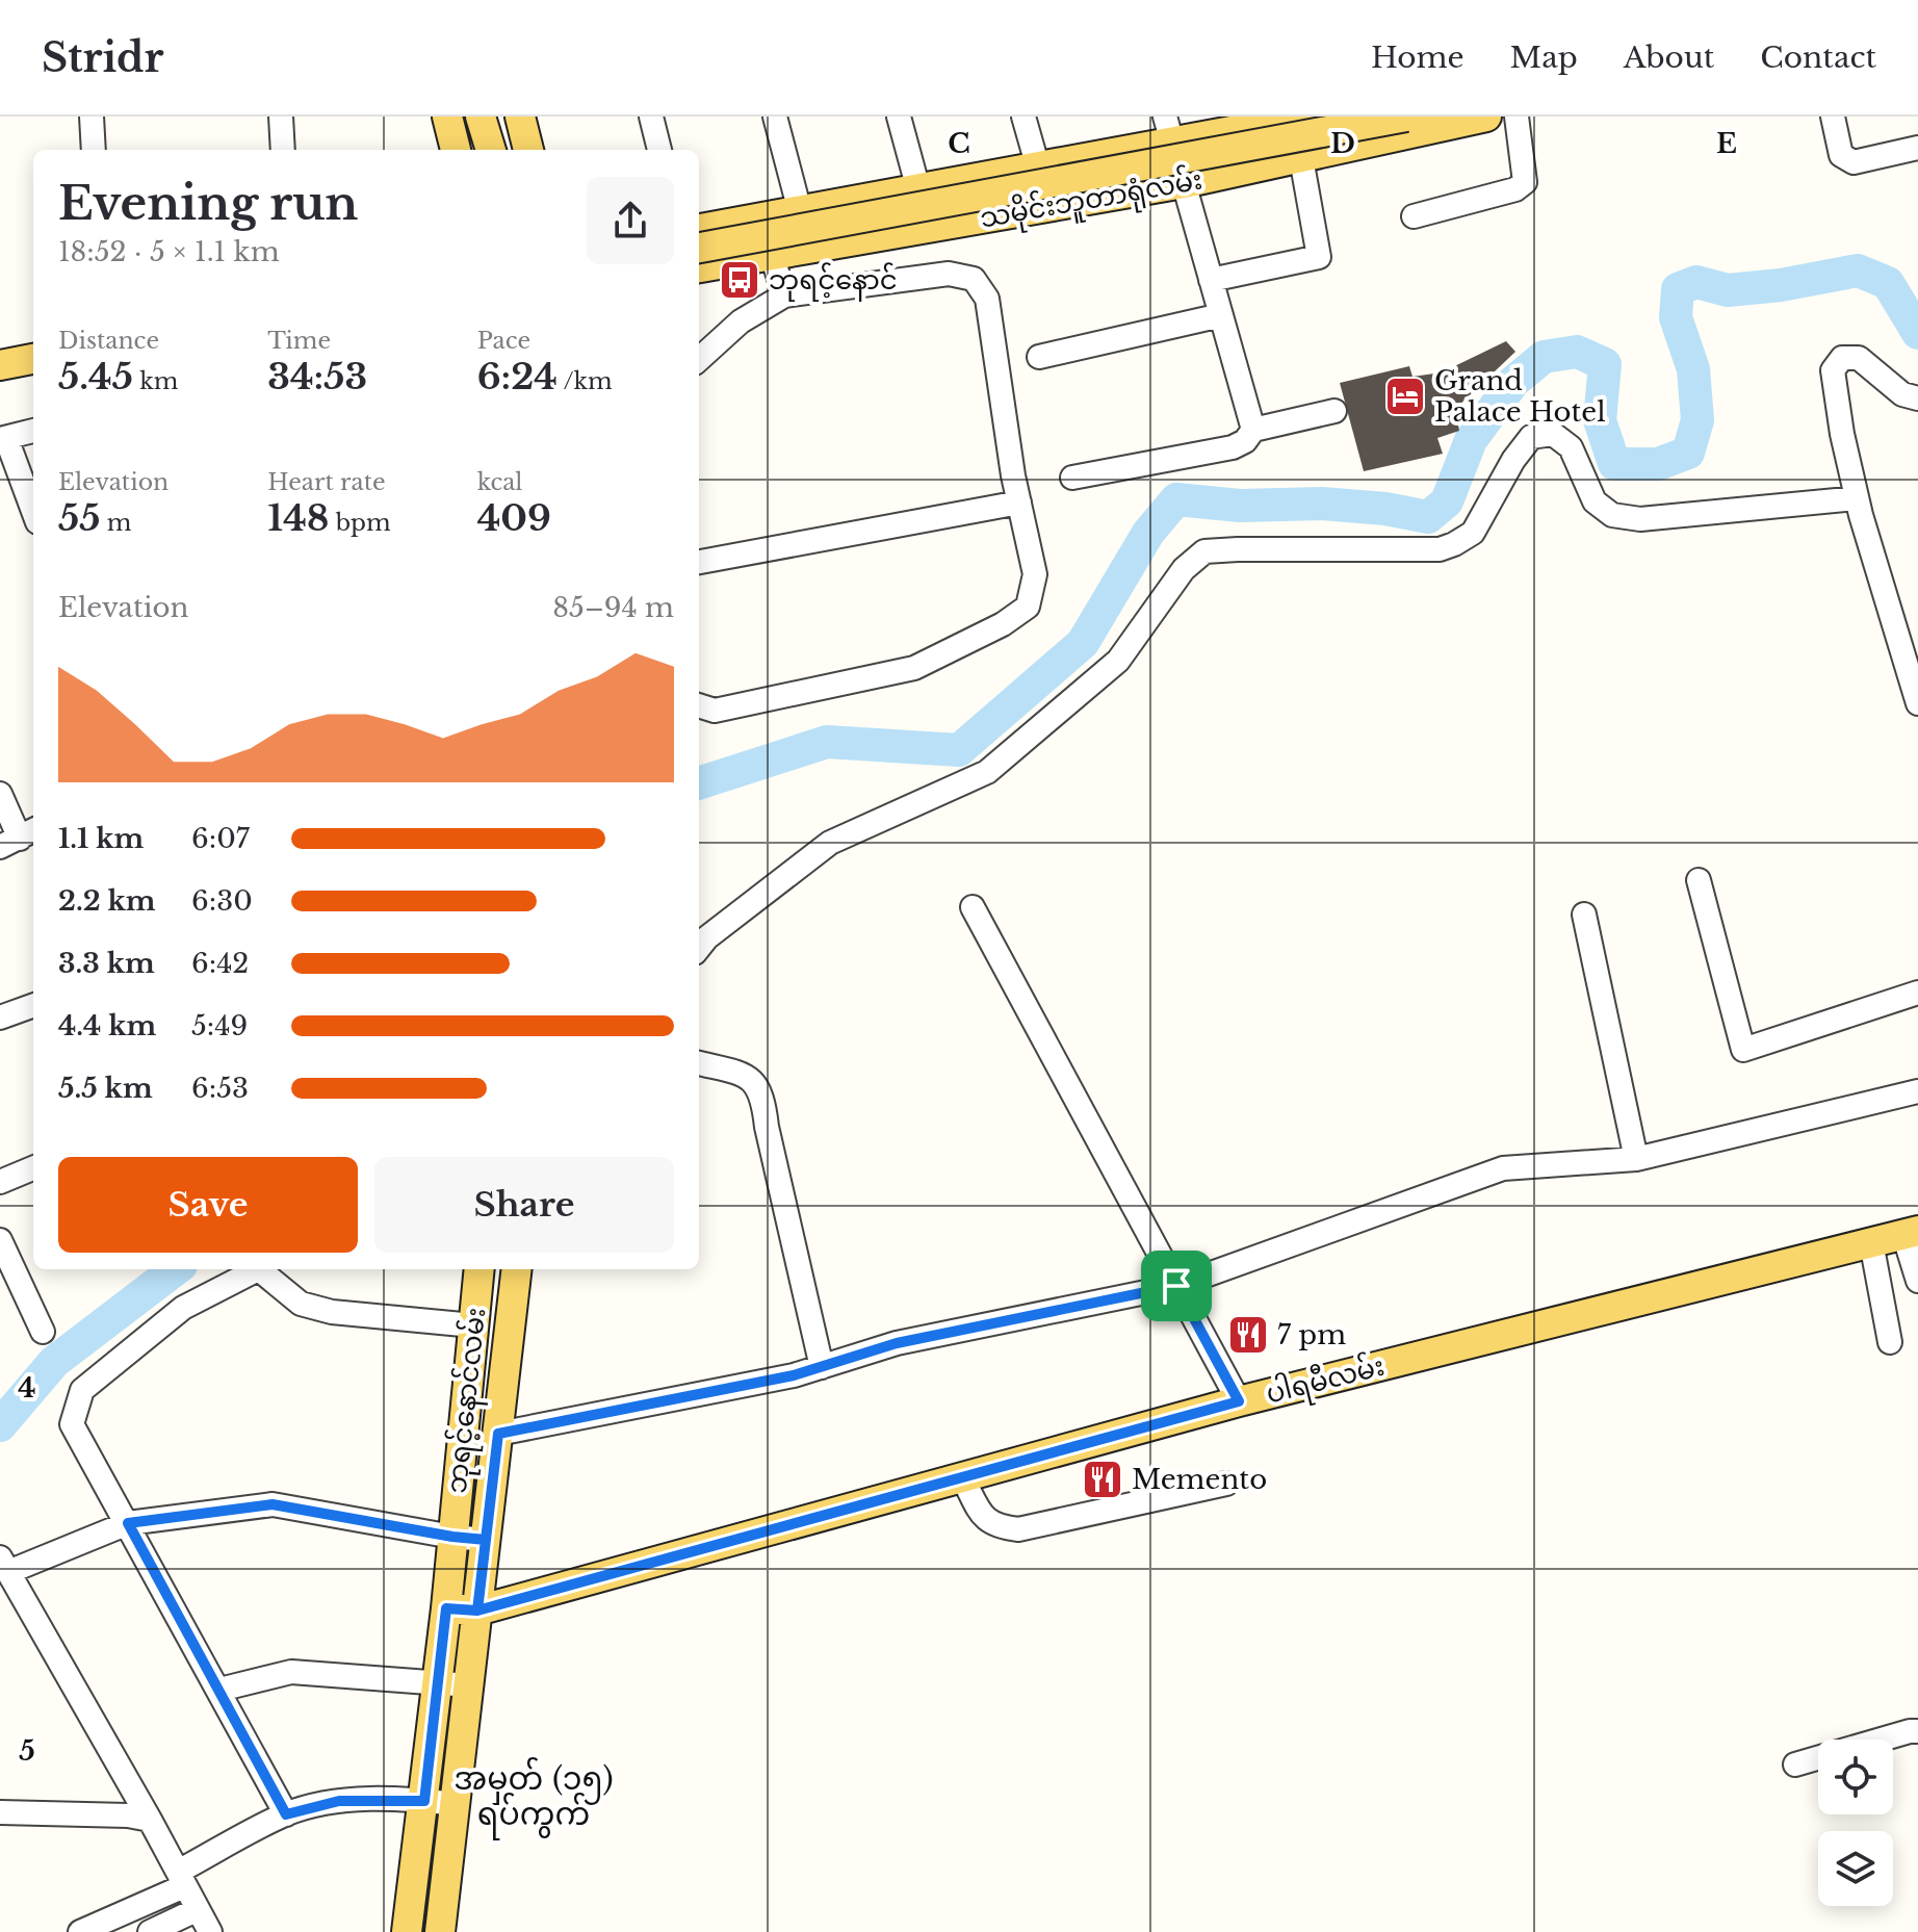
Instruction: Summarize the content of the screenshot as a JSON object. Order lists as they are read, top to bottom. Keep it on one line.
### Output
{"streets":{"main road":["သမိုင်းဘူတာရုံလမ်း","ပါရမီလမ်း","ဘုရင့်နောင်လမ်း"]},"crossings":[["ပါရမီလမ်း","ဘုရင့်နောင်လမ်း"]],"districts":["အမှတ် (၁၅) ရပ်ကွက်"],"places":{"bus stop":["ဘုရင့်နောင်"],"hotel":["Grand Palace Hotel"],"restaurant":["7 pm","Memento"]},"page":{"header":"Stridr","nav":["Home","Map","About","Contact"],"heading":["Evening run","18:52 · 5 × 1.1 km"],"stats":[["Distance","5.45 km"],["Time","34:53"],["Pace","6:24 /km"],["Elevation","55 m"],["Heart rate","148 bpm"],["kcal","409"]],"chart":["Elevation","85–94 m"],"list":[{"name":"1.1 km","note":"6:07"},{"name":"2.2 km","note":"6:30"},{"name":"3.3 km","note":"6:42"},{"name":"4.4 km","note":"5:49"},{"name":"5.5 km","note":"6:53"}],"buttons":["Save","Share"]},"grid":{"columns":["C","D","E"],"rows":["4","5"]}}
